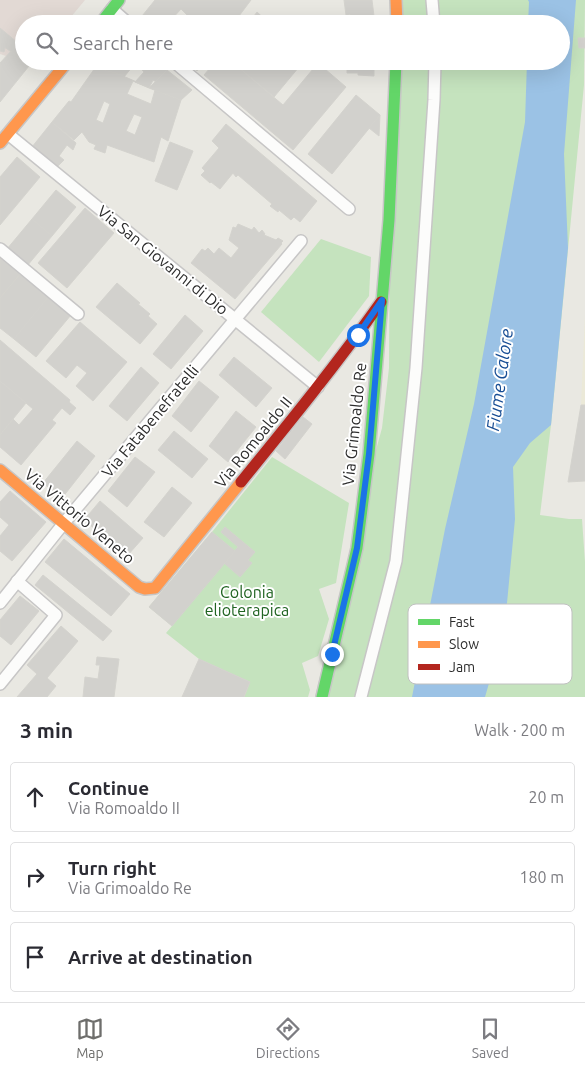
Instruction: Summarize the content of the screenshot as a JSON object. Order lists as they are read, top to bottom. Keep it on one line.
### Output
{"streets":{"street":["Via San Giovanni di Dio","Via Fatabenefratelli","Via Grimoaldo Re","Via Romoaldo II","Via Vittorio Veneto"]},"crossings":[["Via San Giovanni di Dio","Via Fatabenefratelli"],["Via San Giovanni di Dio","Via Romoaldo II"],["Via Fatabenefratelli","Via Vittorio Veneto"],["Via Grimoaldo Re","Via Romoaldo II"],["Via Romoaldo II","Via Vittorio Veneto"]],"water":["Fiume Calore"],"parks":["Colonia elioterapica"],"legend":["Fast","Slow","Jam"],"page":{"search":"Search here","heading":["3 min","Walk · 200 m"],"list":[["Continue","Via Romoaldo II","20 m"],["Turn right","Via Grimoaldo Re","180 m"],"Arrive at destination"],"nav":["Map","Directions","Saved"]}}
